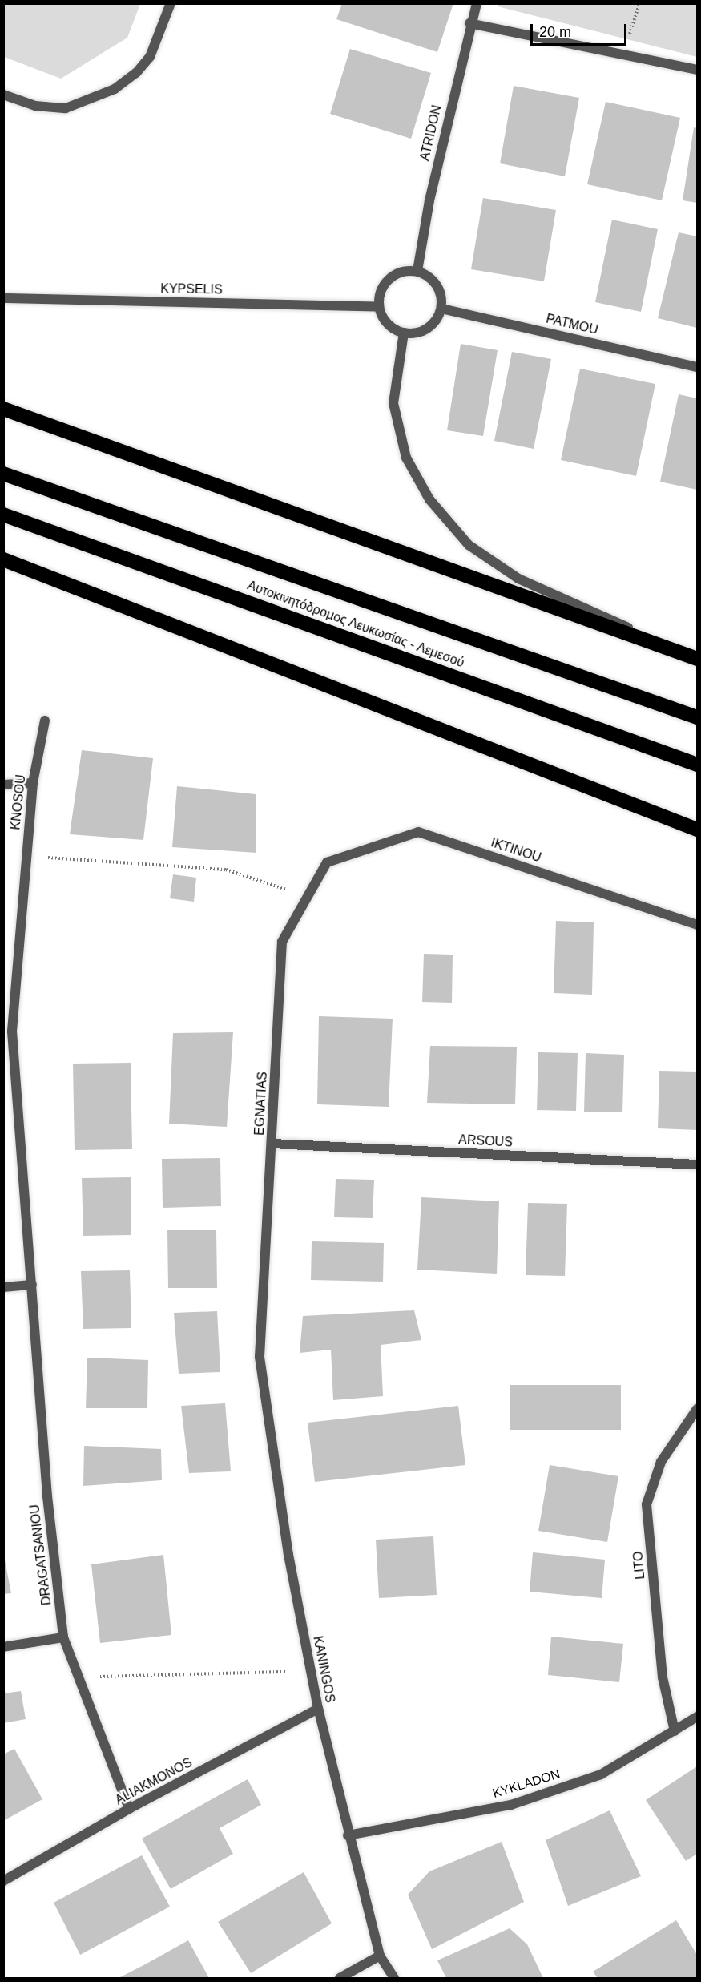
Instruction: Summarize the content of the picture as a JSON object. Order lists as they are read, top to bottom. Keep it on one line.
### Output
{"streets":{"highway":["Αυτοκινητόδρομος Λευκωσίας - Λεμεσού"],"street":["ATRIDON","KYPSELIS","PATMOU","KNOSOU","IKTINOU","EGNATIAS","ARSOUS","DRAGATSANIOU","LITO","KANINGOS","ALIAKMONOS","KYKLADON"]},"crossings":[["ATRIDON","KYPSELIS"],["ATRIDON","PATMOU"],["KYPSELIS","PATMOU"],["KNOSOU","DRAGATSANIOU"],["IKTINOU","EGNATIAS"],["EGNATIAS","ARSOUS"],["EGNATIAS","KANINGOS"],["DRAGATSANIOU","ALIAKMONOS"],["LITO","KYKLADON"],["KANINGOS","ALIAKMONOS"],["KANINGOS","KYKLADON"]],"scale_bar":"20 m"}
